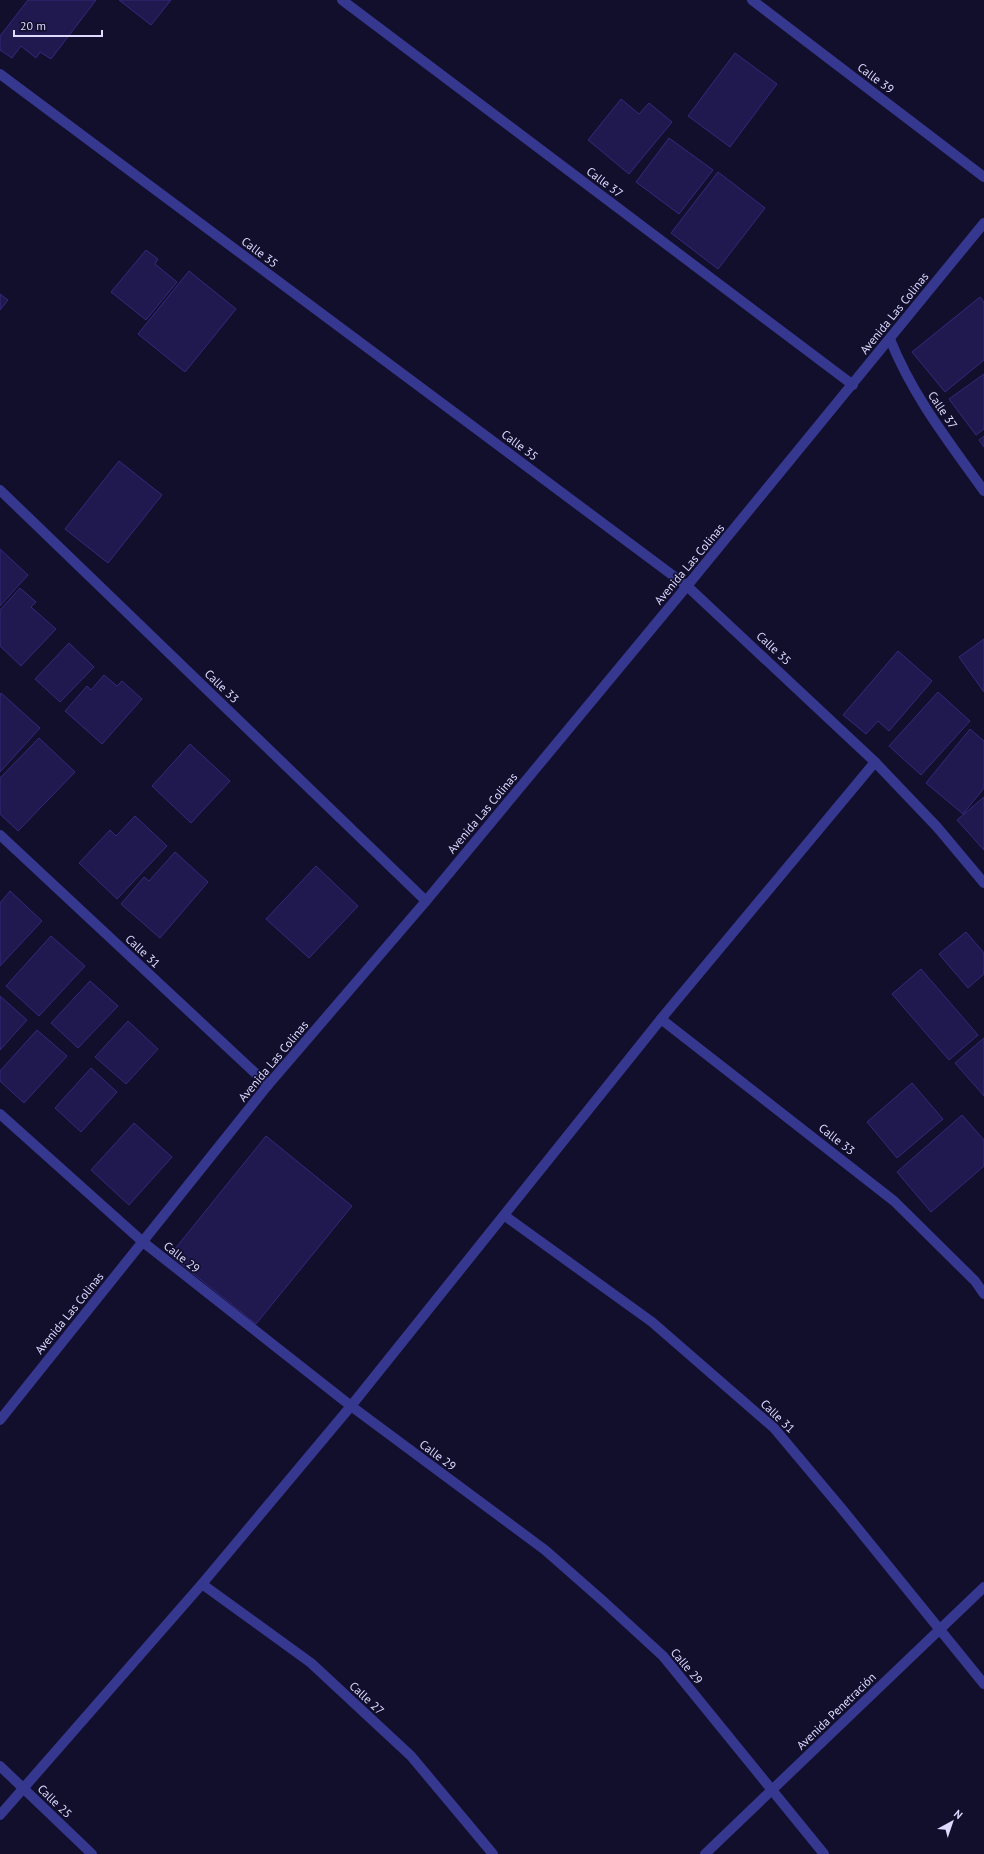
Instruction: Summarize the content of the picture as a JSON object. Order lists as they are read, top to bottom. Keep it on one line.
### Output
{"streets":{"street":["Calle 39","Calle 37","Calle 35","Avenida Las Colinas","Calle 33","Calle 31","Calle 29","Calle 27","Avenida Penetración","Calle 25"]},"crossings":[["Calle 37","Avenida Las Colinas"],["Calle 35","Avenida Las Colinas"],["Avenida Las Colinas","Calle 33"],["Avenida Las Colinas","Calle 31"],["Avenida Las Colinas","Calle 29"],["Calle 31","Avenida Penetración"],["Calle 29","Avenida Penetración"]],"scale_bar":"20 m","north":"top right"}
